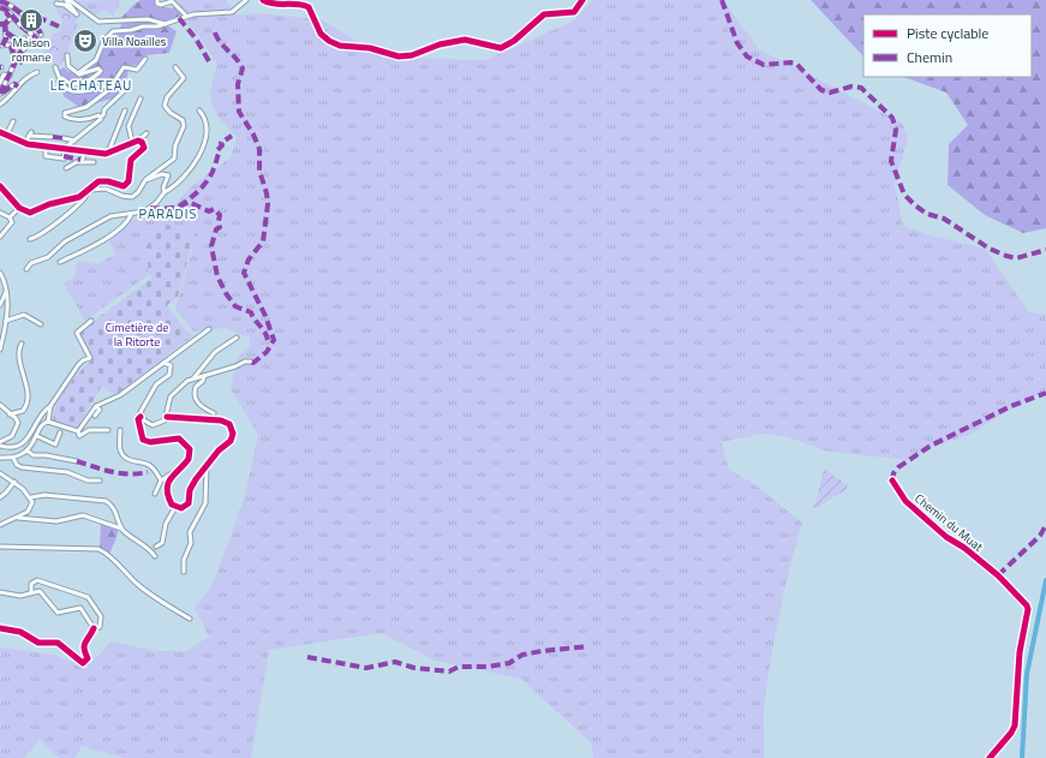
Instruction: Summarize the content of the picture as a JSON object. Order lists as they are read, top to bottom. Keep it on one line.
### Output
{"streets":{"street":["Chemin du Muat"]},"districts":["LE CHATEAU","PARADIS"],"parks":["Cimetière de la Ritorte"],"places":{"building":["Maison romane"],"theatre":["Villa Noailles"]},"legend":["Piste cyclable","Chemin"]}
